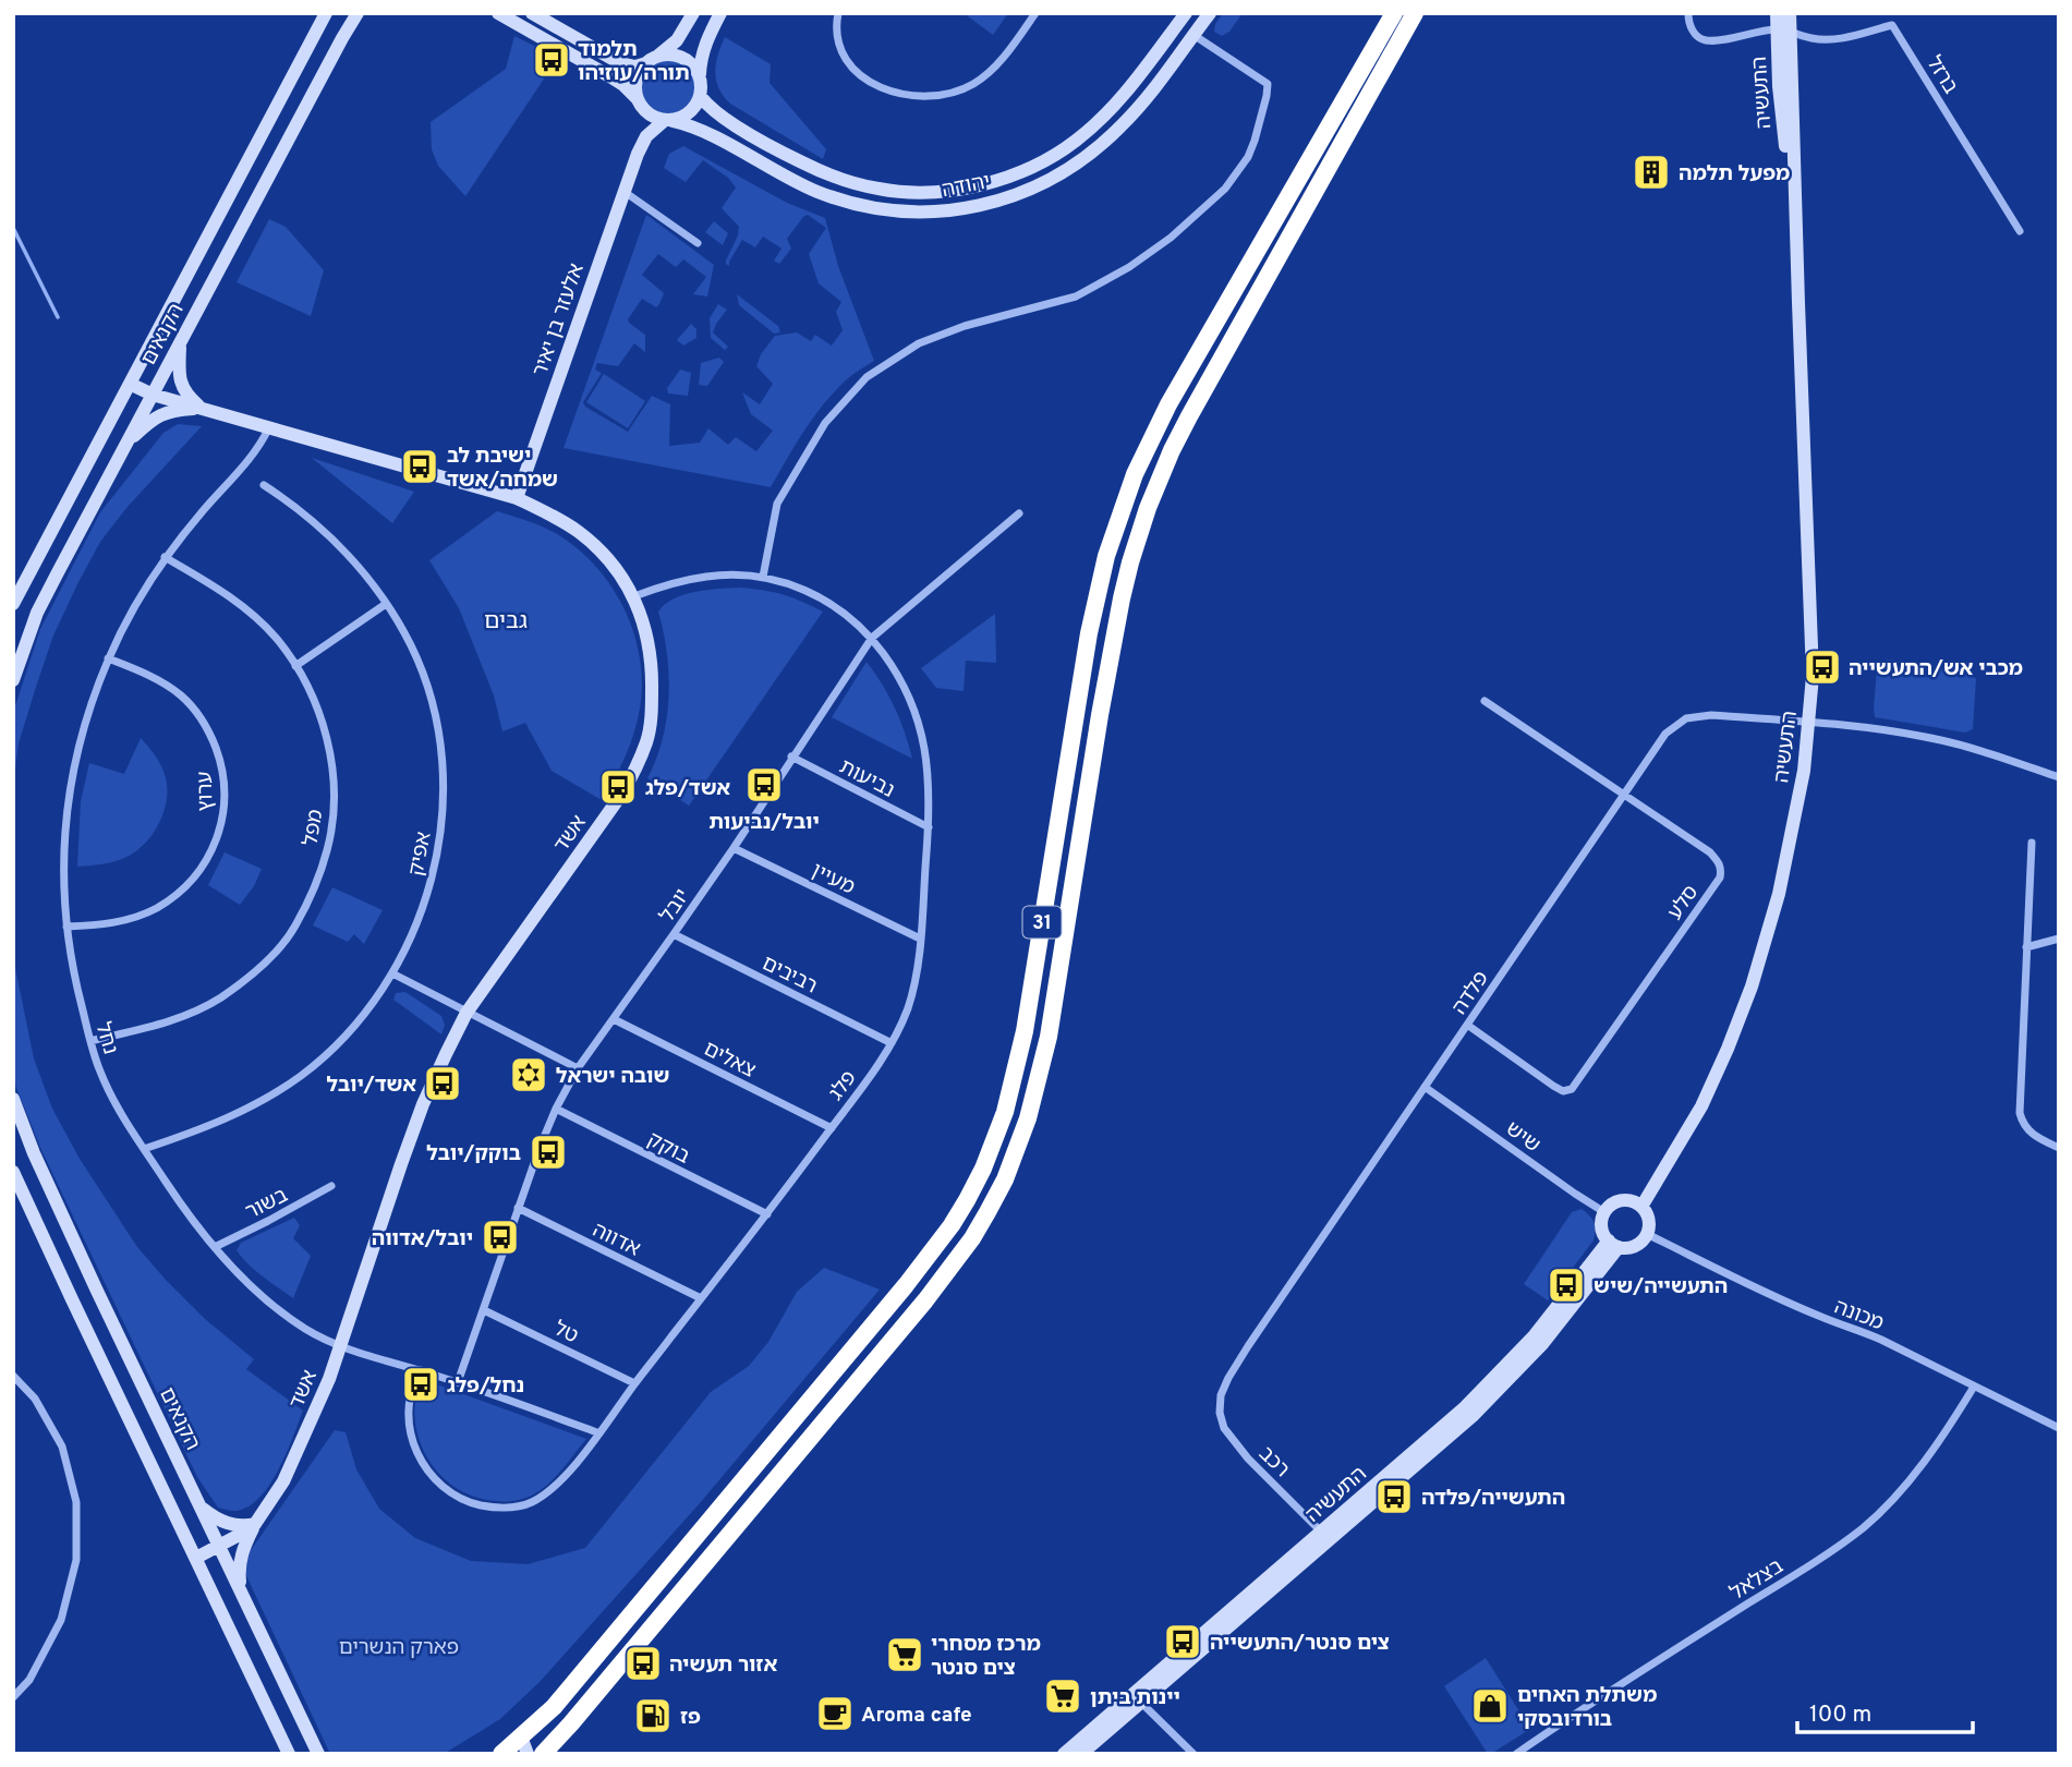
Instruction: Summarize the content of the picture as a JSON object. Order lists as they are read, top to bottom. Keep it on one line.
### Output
{"streets":{"highway":["31"],"street":["ברזל","התעשיה","יהודה","אלעזר בן יאיר","הקנאים","נביעות","ערוץ","מפל","אשד","אפיק","מעיין","סלע","יובל","רביבים","פלדה","נחל","צאלים","פלג","שיש","בוקק","בשור","אדווה","מכונה","טל","רכב","בצלאל"]},"crossings":[["ברזל","התעשיה"],["התעשיה","פלדה"],["התעשיה","שיש"],["התעשיה","מכונה"],["התעשיה","רכב"],["יהודה","אלעזר בן יאיר"],["אלעזר בן יאיר","אשד"],["הקנאים","אשד"],["נביעות","יובל"],["נביעות","פלג"],["ערוץ","נחל"],["מפל","נחל"],["אשד","נחל"],["אשד","פלג"],["אפיק","נחל"],["מעיין","יובל"],["מעיין","פלג"],["סלע","פלדה"],["יובל","רביבים"],["יובל","נחל"],["יובל","צאלים"],["יובל","פלג"],["יובל","בוקק"],["יובל","אדווה"],["יובל","טל"],["רביבים","פלג"],["פלדה","שיש"],["פלדה","רכב"],["נחל","פלג"],["נחל","בשור"],["צאלים","פלג"],["פלג","בוקק"],["פלג","אדווה"],["פלג","טל"],["שיש","מכונה"],["מכונה","בצלאל"]],"districts":["גבים"],"parks":["פארק הנשרים"],"places":{"bus stop":["תלמוד תורה/עוזיהו","ישיבת לב שמחה/אשד","מכבי אש/התעשייה","יובל/נביעות","אשד/פלג","אשד/יובל","בוקק/יובל","יובל/אדווה","התעשייה/שיש","נחל/פלג","התעשייה/פלדה","צים סנטר/התעשייה","אזור תעשיה"],"building":["מפעל תלמה"],"synagogue":["שובה ישראל"],"supermarket":["מרכז מסחרי צים סנטר","יינות ביתן"],"shop":["משתלת האחים בורדובסקי"],"cafe":["Aroma cafe"],"fuel station":["פז"]},"scale_bar":"100 m"}
